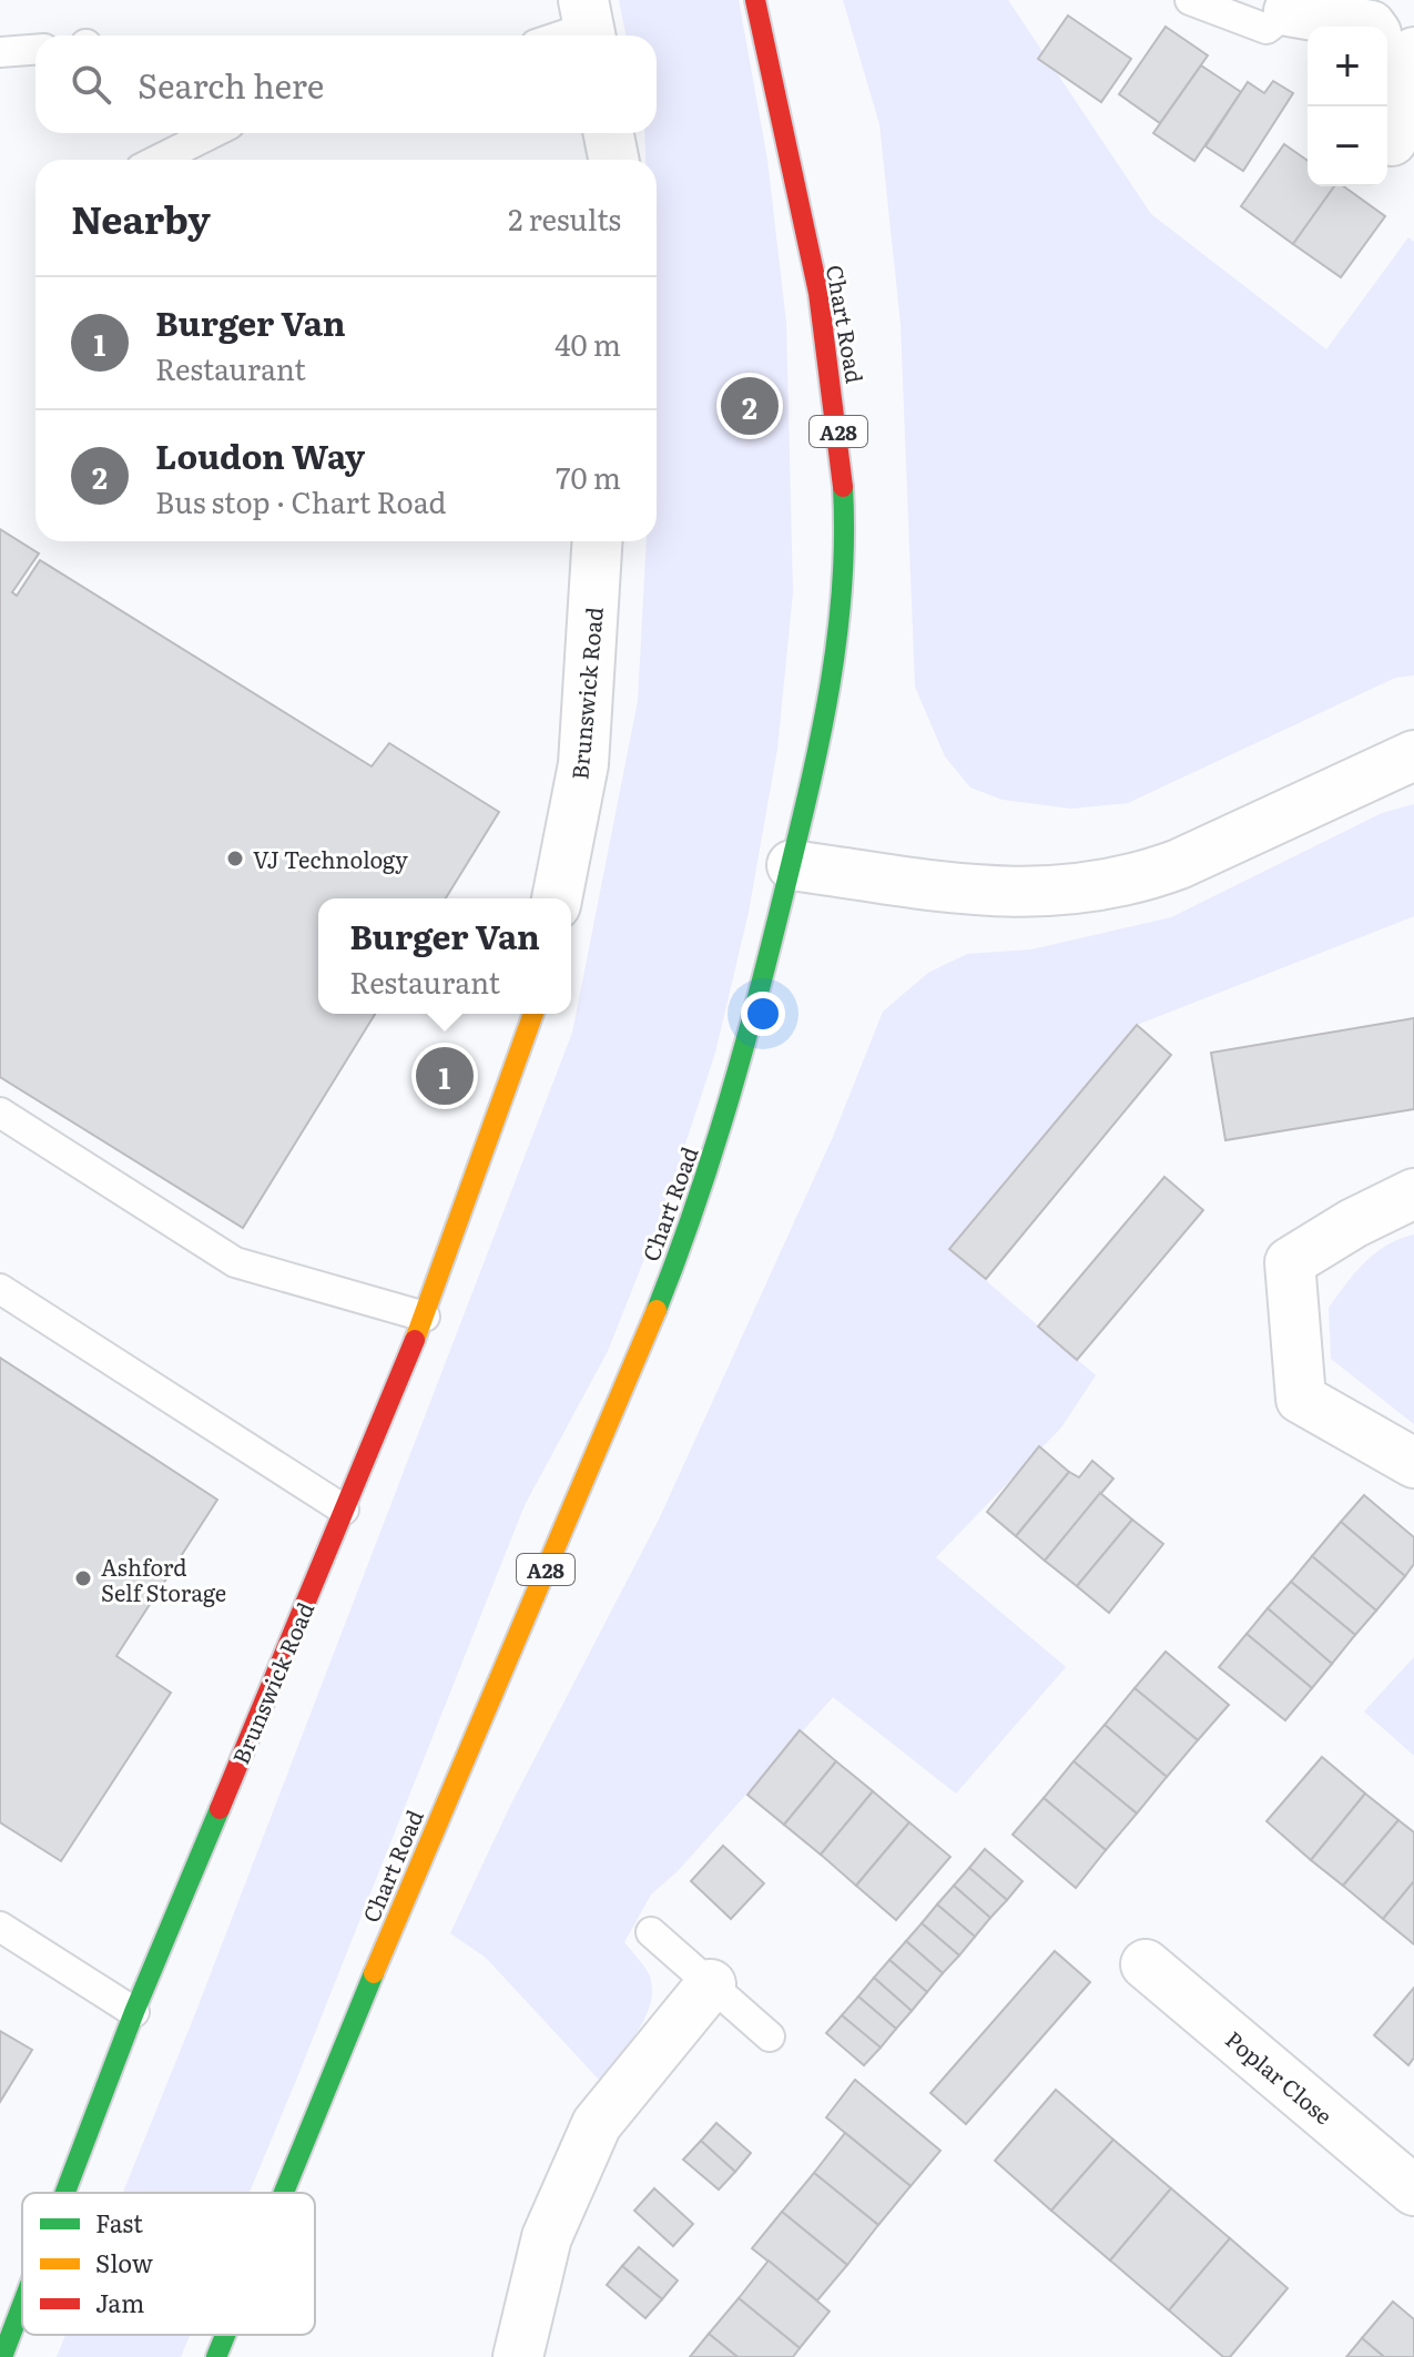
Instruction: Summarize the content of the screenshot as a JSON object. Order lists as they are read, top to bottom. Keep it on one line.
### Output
{"streets":{"main road":["Chart Road","A28","Brunswick Road"],"street":["Poplar Close"]},"places":["VJ Technology","Ashford Self Storage"],"legend":["Fast","Slow","Jam"],"page":{"map_buttons":["+","−"],"search":"Search here","heading":["Nearby","2 results"],"list":[{"mark":"1","name":"Burger Van","note":"Restaurant","value":"40 m"},{"mark":"2","name":"Loudon Way","note":"Bus stop · Chart Road","value":"70 m"}],"pins":["2","1"],"popup":["Burger Van","Restaurant"]}}
